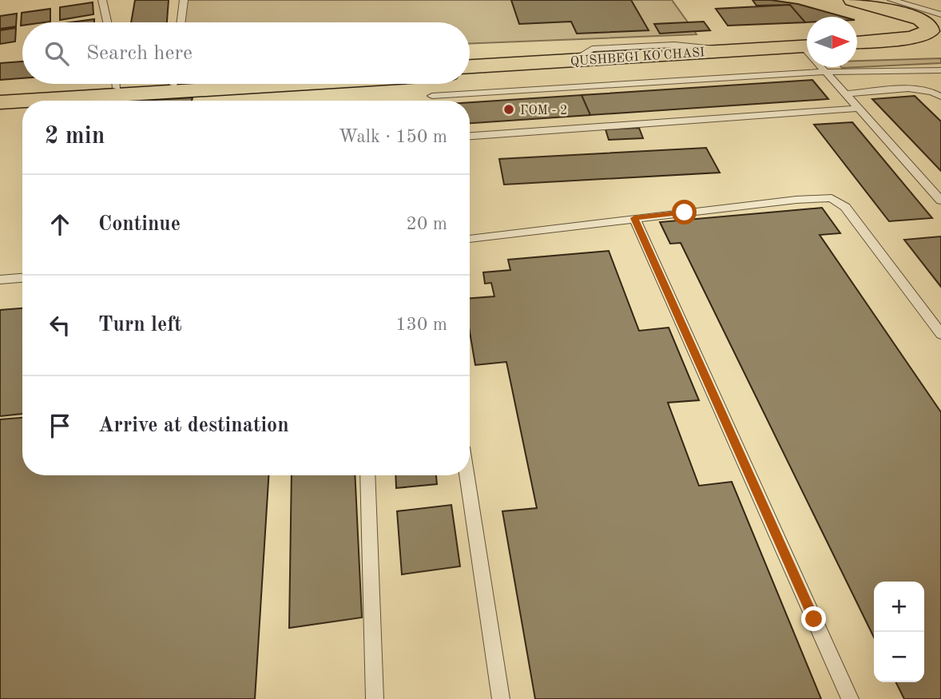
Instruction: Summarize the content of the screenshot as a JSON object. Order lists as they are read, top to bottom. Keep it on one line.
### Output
{"streets":{"main road":["QUSHBEGI KO'CHASI"]},"places":["ГОМ - 2"],"north":"right","page":{"search":"Search here","heading":["2 min","Walk · 150 m"],"list":[["Continue","20 m"],["Turn left","130 m"],"Arrive at destination"],"map_buttons":["+","−"]}}
